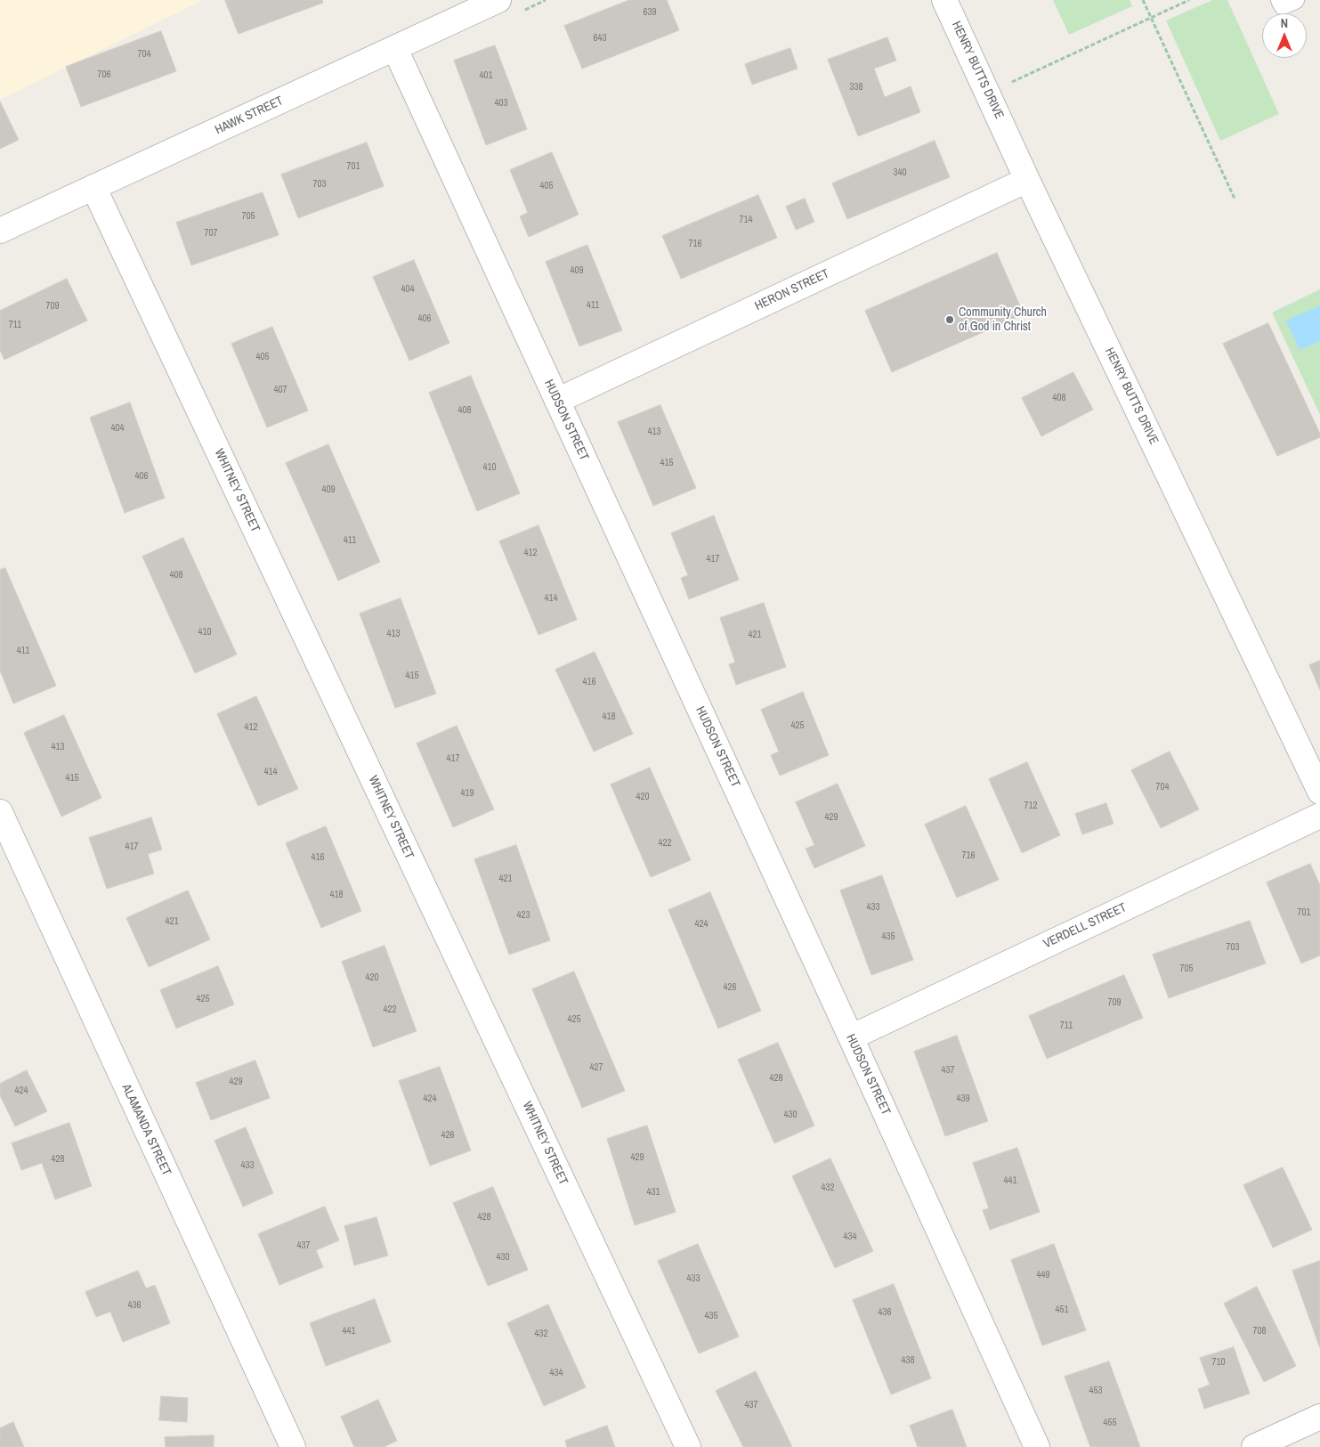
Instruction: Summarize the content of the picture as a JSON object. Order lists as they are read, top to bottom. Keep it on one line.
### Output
{"streets":{"street":["HENRY BUTTS DRIVE","HAWK STREET","HERON STREET","HUDSON STREET","WHITNEY STREET","VERDELL STREET","ALAMANDA STREET"]},"crossings":[["HENRY BUTTS DRIVE","HERON STREET"],["HAWK STREET","HUDSON STREET"],["HAWK STREET","WHITNEY STREET"],["HERON STREET","HUDSON STREET"],["HUDSON STREET","VERDELL STREET"]],"places":["Community Church of God in Christ"],"house_numbers":["639","643","704","706","401","338","403","701","340","703","405","705","714","707","716","409","404","411","709","406","711","405","407","408","408","404","413","415","410","406","409","411","412","417","408","414","410","413","421","411","415","416","418","425","412","413","417","414","415","704","419","420","712","429","422","417","716","416","421","418","433","701","423","421","424","435","703","705","420","426","425","709","422","425","711","427","437","428","429","424","424","439","430","426","429","428","433","441","432","431","428","434","437","430","449","433","436","451","436","435","441","708","432","438","710","434","453","437","455"],"north":"top"}
